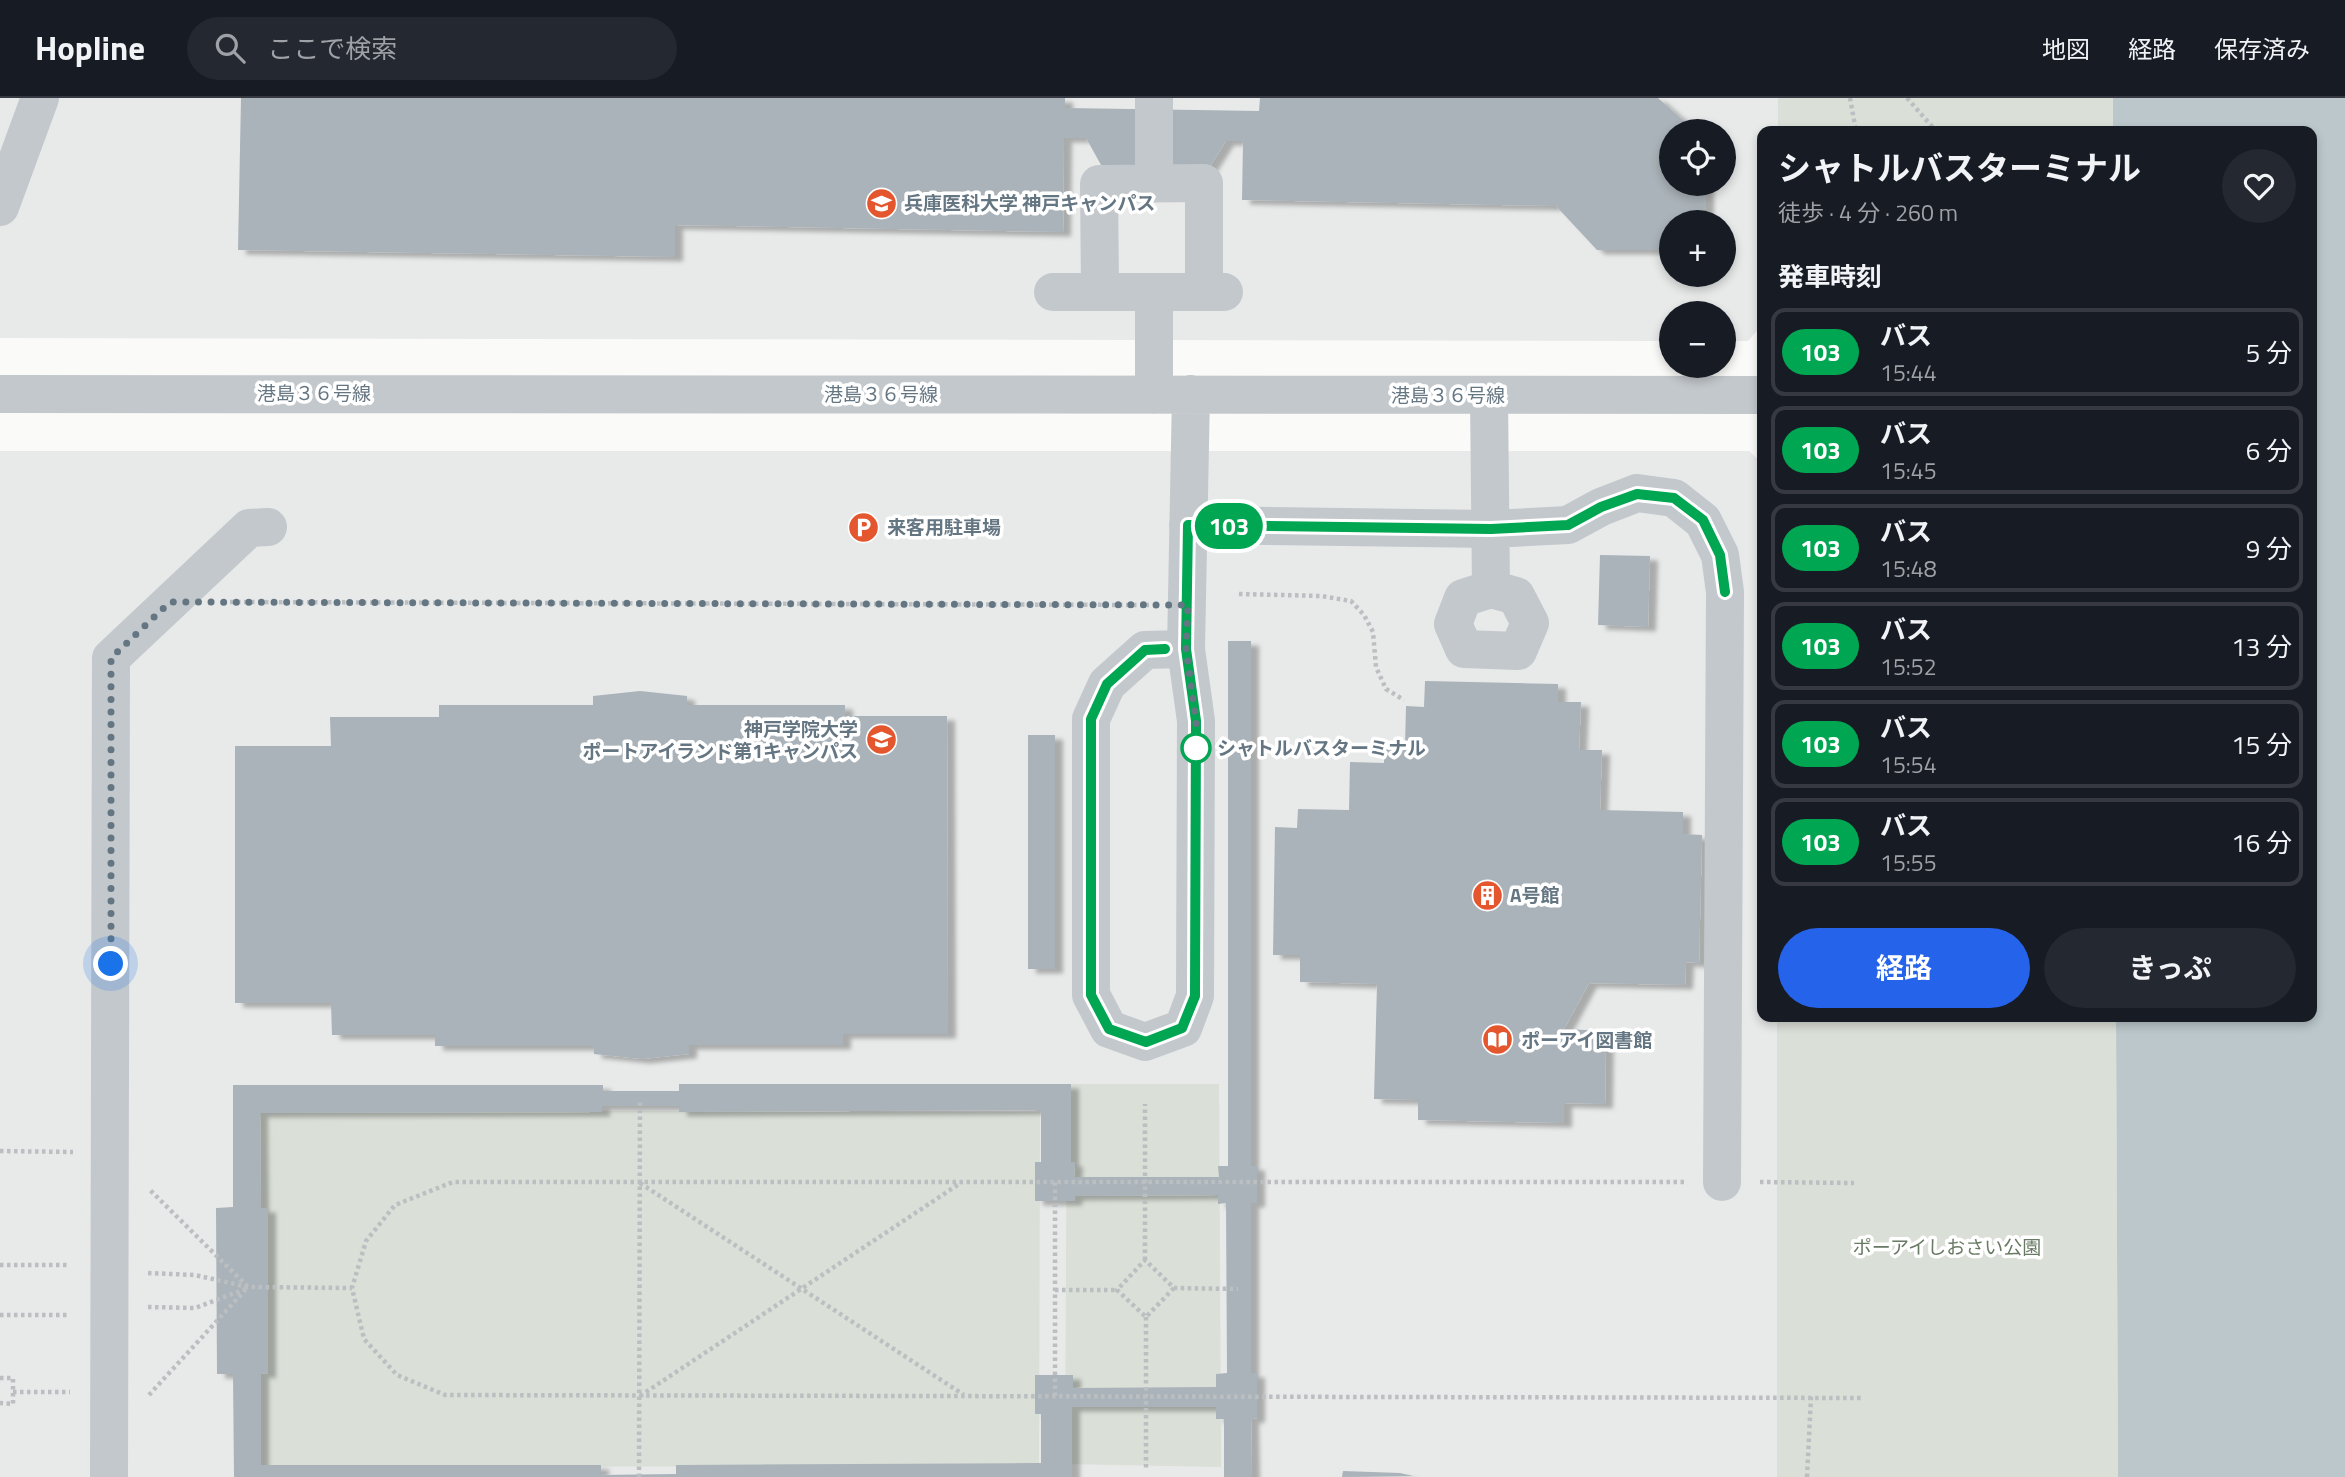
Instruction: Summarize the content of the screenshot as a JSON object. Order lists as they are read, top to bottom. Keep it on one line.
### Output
{"streets":{"street":["港島３６号線"]},"parks":["ポーアイしおさい公園"],"places":{"school or university":["兵庫医科大学 神戸キャンパス","神戸学院大学 ポートアイランド第1キャンパス"],"parking":["来客用駐車場"],"other":["シャトルバスターミナル"],"building":["A号館"],"library":["ポーアイ図書館"]},"lines":["bus line 103"],"page":{"header":"Hopline","search":"ここで検索","nav":["地図","経路","保存済み"],"on_map":"103","map_buttons":["+","−"],"heading":[["シャトルバスターミナル","徒歩 · 4 分 · 260 m"],"発車時刻"],"list":[{"mark":"103","name":"バス","note":"15:44","value":"5 分"},{"mark":"103","name":"バス","note":"15:45","value":"6 分"},{"mark":"103","name":"バス","note":"15:48","value":"9 分"},{"mark":"103","name":"バス","note":"15:52","value":"13 分"},{"mark":"103","name":"バス","note":"15:54","value":"15 分"},{"mark":"103","name":"バス","note":"15:55","value":"16 分"}],"buttons":["経路","きっぷ"]}}
